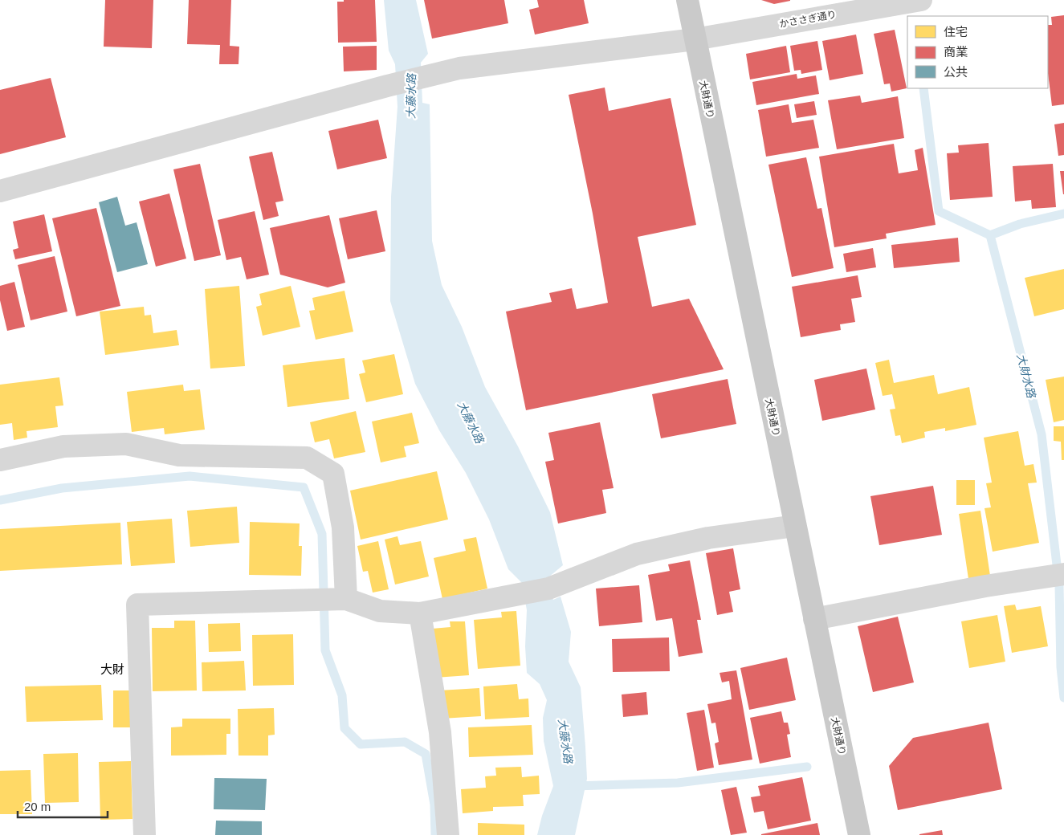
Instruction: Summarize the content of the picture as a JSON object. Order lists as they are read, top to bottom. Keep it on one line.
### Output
{"streets":{"main road":["大財通り"],"street":["かささぎ通り"]},"crossings":[["かささぎ通り","大財通り"]],"districts":["大財"],"water":["大藤水路","大財水路"],"legend":["住宅","商業","公共"],"scale_bar":"20 m"}
